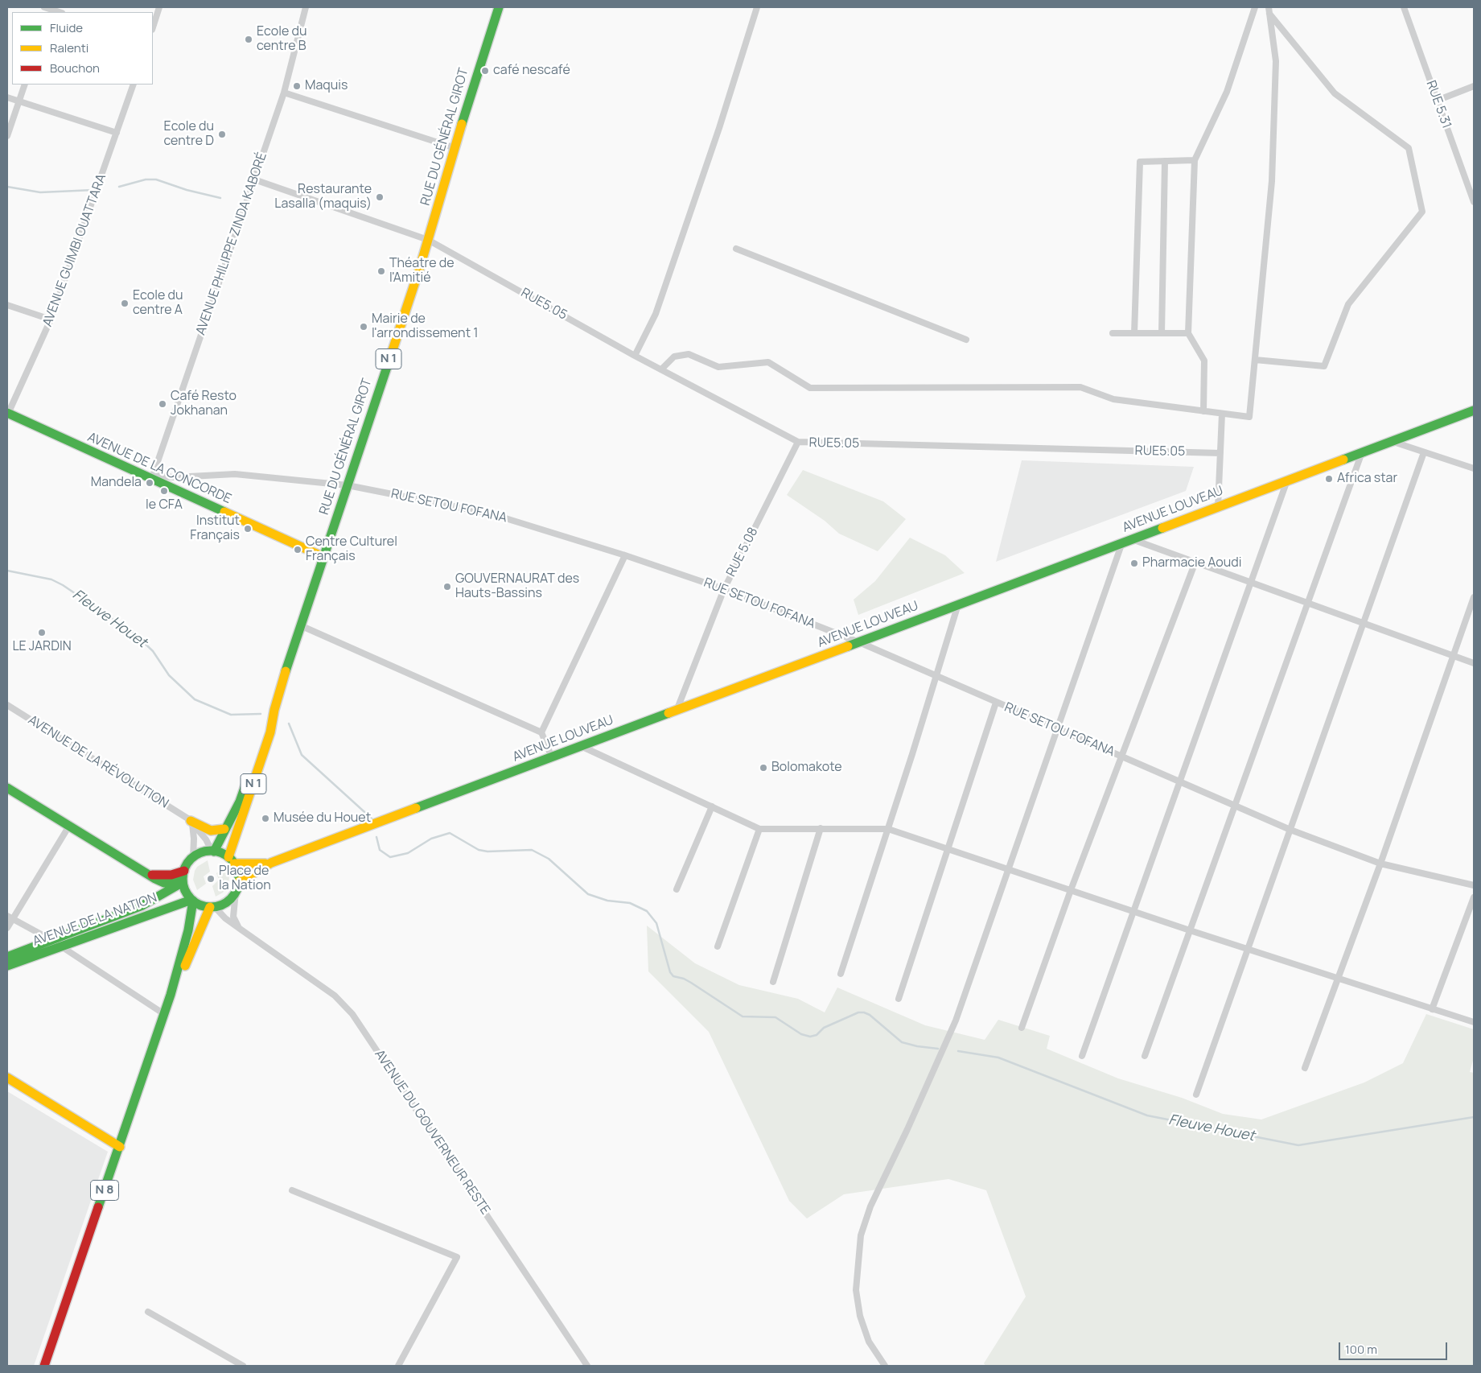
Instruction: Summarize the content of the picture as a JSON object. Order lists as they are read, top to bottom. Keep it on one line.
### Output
{"streets":{"main road":["RUE DU GÉNÉRAL GIROT","N 1","AVENUE DE LA CONCORDE","AVENUE LOUVEAU","AVENUE DE LA NATION","N 8"],"street":["RUE 5.31","AVENUE PHILIPPE ZINDA KABORÉ","AVENUE GUIMBI OUATTARA","RUE5.05","RUE SETOU FOFANA","RUE 5.08","AVENUE DE LA RÉVOLUTION","AVENUE DU GOUVERNEUR RESTE"]},"crossings":[["RUE DU GÉNÉRAL GIROT","RUE5.05"],["RUE DU GÉNÉRAL GIROT","N 1"],["RUE DU GÉNÉRAL GIROT","AVENUE DE LA CONCORDE"],["RUE DU GÉNÉRAL GIROT","RUE SETOU FOFANA"],["AVENUE PHILIPPE ZINDA KABORÉ","RUE5.05"],["AVENUE PHILIPPE ZINDA KABORÉ","AVENUE DE LA CONCORDE"],["AVENUE PHILIPPE ZINDA KABORÉ","RUE SETOU FOFANA"],["AVENUE GUIMBI OUATTARA","AVENUE DE LA CONCORDE"],["RUE5.05","RUE 5.08"],["N 1","AVENUE LOUVEAU"],["N 1","AVENUE DE LA RÉVOLUTION"],["N 1","AVENUE DE LA NATION"],["N 1","AVENUE DU GOUVERNEUR RESTE"],["N 1","N 8"],["AVENUE DE LA CONCORDE","RUE SETOU FOFANA"],["RUE SETOU FOFANA","AVENUE LOUVEAU"],["RUE SETOU FOFANA","RUE 5.08"],["AVENUE LOUVEAU","RUE 5.08"],["AVENUE LOUVEAU","AVENUE DE LA RÉVOLUTION"],["AVENUE LOUVEAU","AVENUE DE LA NATION"],["AVENUE LOUVEAU","AVENUE DU GOUVERNEUR RESTE"],["AVENUE LOUVEAU","N 8"],["AVENUE DE LA RÉVOLUTION","AVENUE DE LA NATION"],["AVENUE DE LA RÉVOLUTION","AVENUE DU GOUVERNEUR RESTE"],["AVENUE DE LA RÉVOLUTION","N 8"],["AVENUE DE LA NATION","AVENUE DU GOUVERNEUR RESTE"],["AVENUE DE LA NATION","N 8"],["AVENUE DU GOUVERNEUR RESTE","N 8"]],"water":["Fleuve Houet"],"places":["Ecole du centre B","café nescafé","Maquis","Ecole du centre D","Restaurante Lasalla (maquis)","Théatre de l'Amitié","Ecole du centre A","Mairie de l'arrondissement 1","Café Resto Jokhanan","Africa star","Mandela","le CFA","Institut Français","Centre Culturel Français","Pharmacie Aoudi","GOUVERNAURAT des Hauts-Bassins","LE JARDIN","Bolomakote","Musée du Houet","Place de la Nation"],"legend":["Fluide","Ralenti","Bouchon"],"scale_bar":"100 m"}
